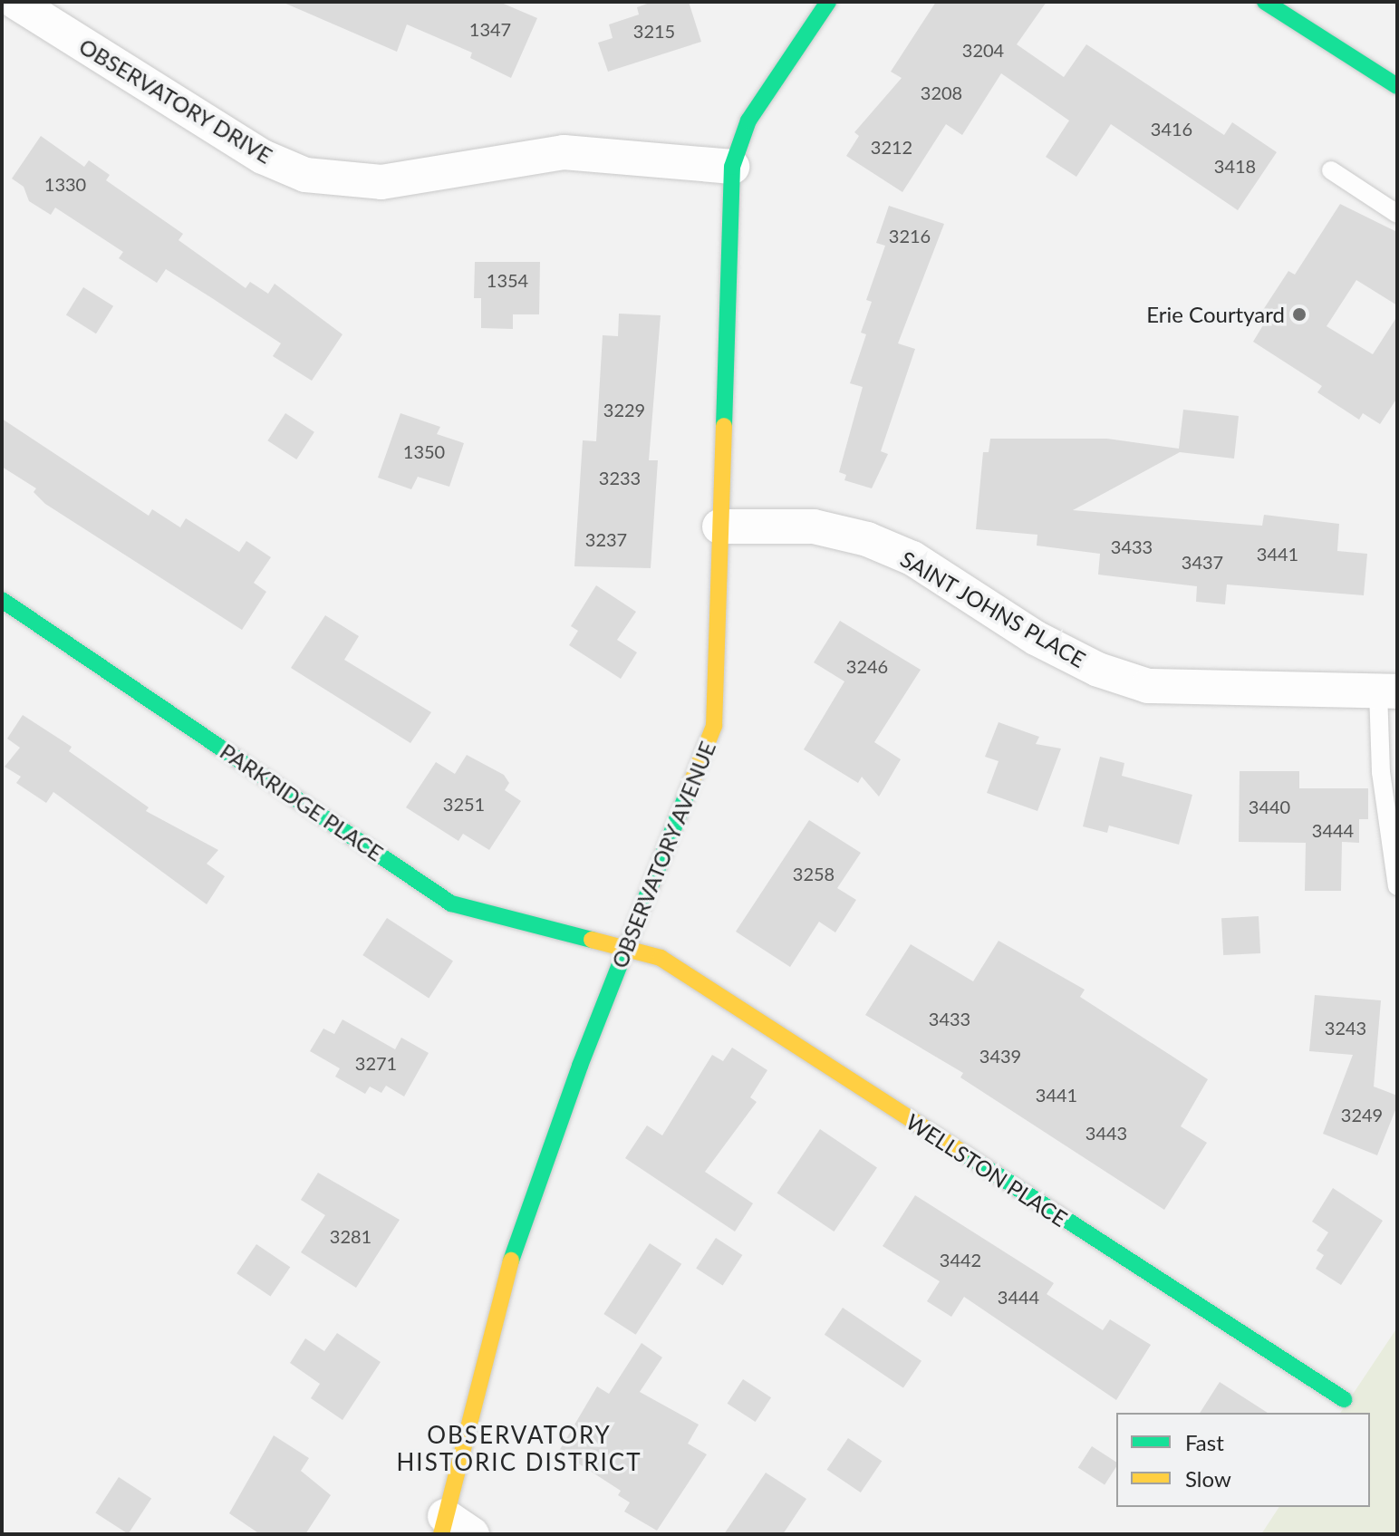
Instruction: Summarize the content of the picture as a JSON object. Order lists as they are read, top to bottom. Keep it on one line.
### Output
{"streets":{"street":["OBSERVATORY DRIVE","SAINT JOHNS PLACE","PARKRIDGE PLACE","OBSERVATORY AVENUE","WELLSTON PLACE"]},"crossings":[["OBSERVATORY DRIVE","OBSERVATORY AVENUE"],["SAINT JOHNS PLACE","OBSERVATORY AVENUE"],["PARKRIDGE PLACE","OBSERVATORY AVENUE"],["PARKRIDGE PLACE","WELLSTON PLACE"],["OBSERVATORY AVENUE","WELLSTON PLACE"]],"districts":["OBSERVATORY HISTORIC DISTRICT"],"places":["Erie Courtyard"],"house_numbers":["1347","3215","3204","3208","3416","3212","3418","1330","3216","1354","3229","1350","3233","3237","3433","3441","3437","3246","3251","3440","3444","3258","3433","3243","3439","3271","3441","3249","3443","3281","3442","3444"],"legend":["Fast","Slow"]}
